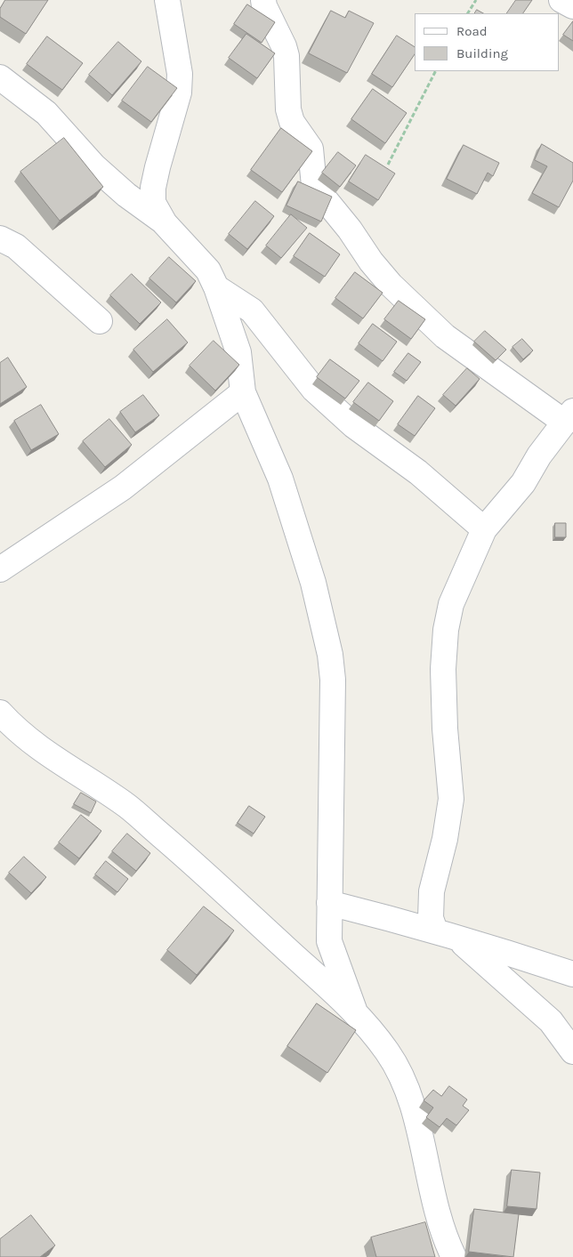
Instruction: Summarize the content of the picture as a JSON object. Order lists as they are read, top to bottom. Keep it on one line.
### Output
{"legend":["Road","Building"]}
